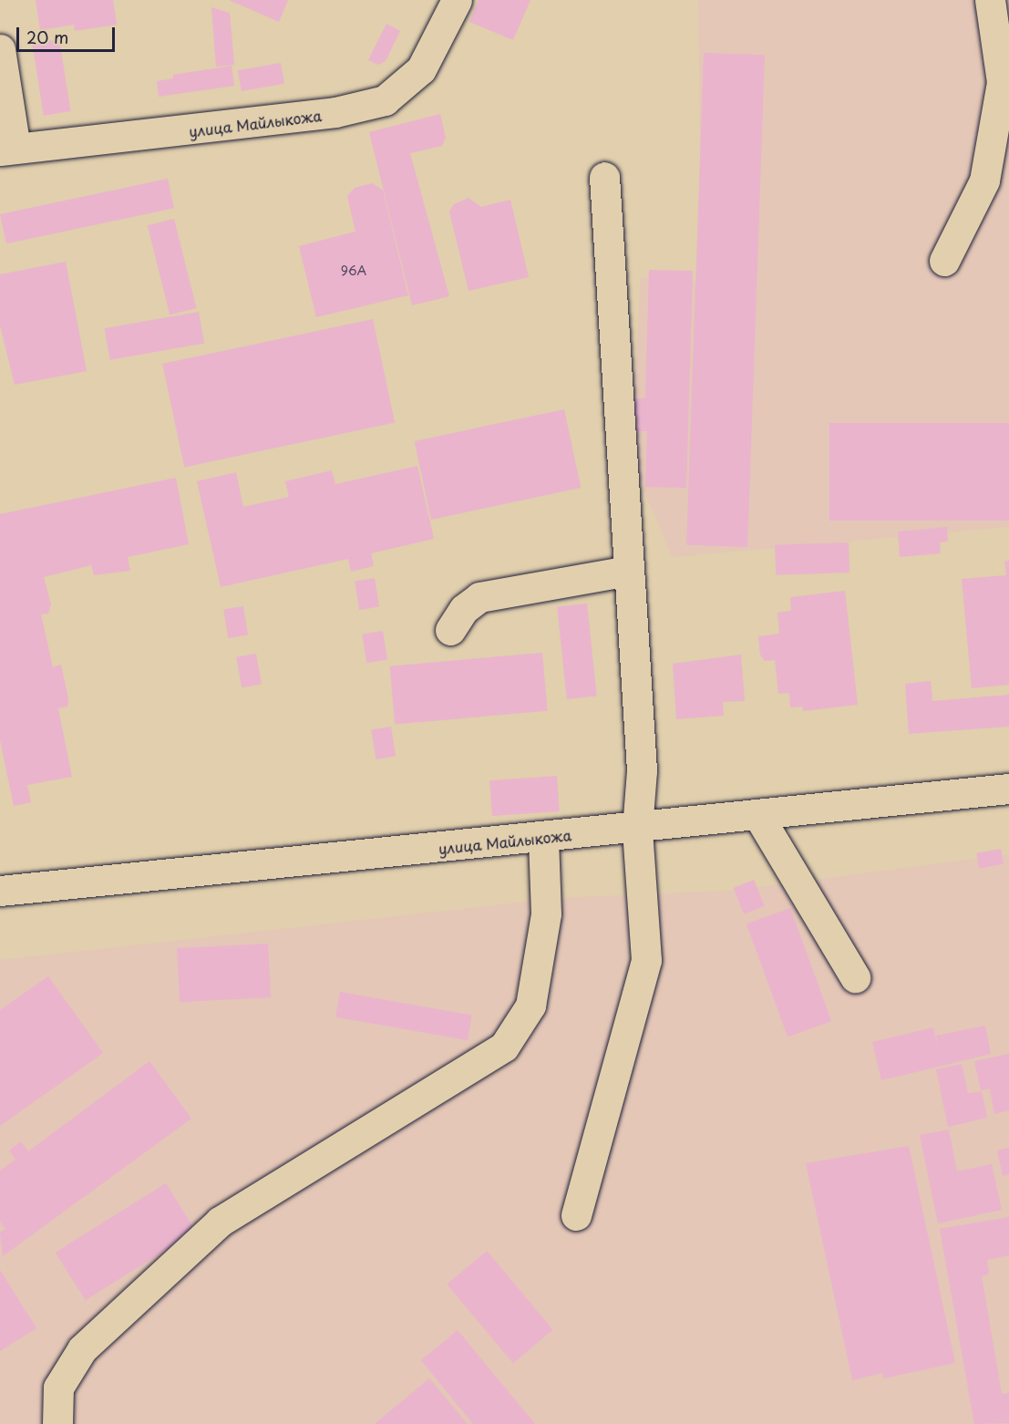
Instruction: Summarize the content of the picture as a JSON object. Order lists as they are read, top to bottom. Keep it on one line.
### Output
{"streets":{"street":["улица Майлыкожа"]},"house_numbers":["96А"],"scale_bar":"20 m"}
